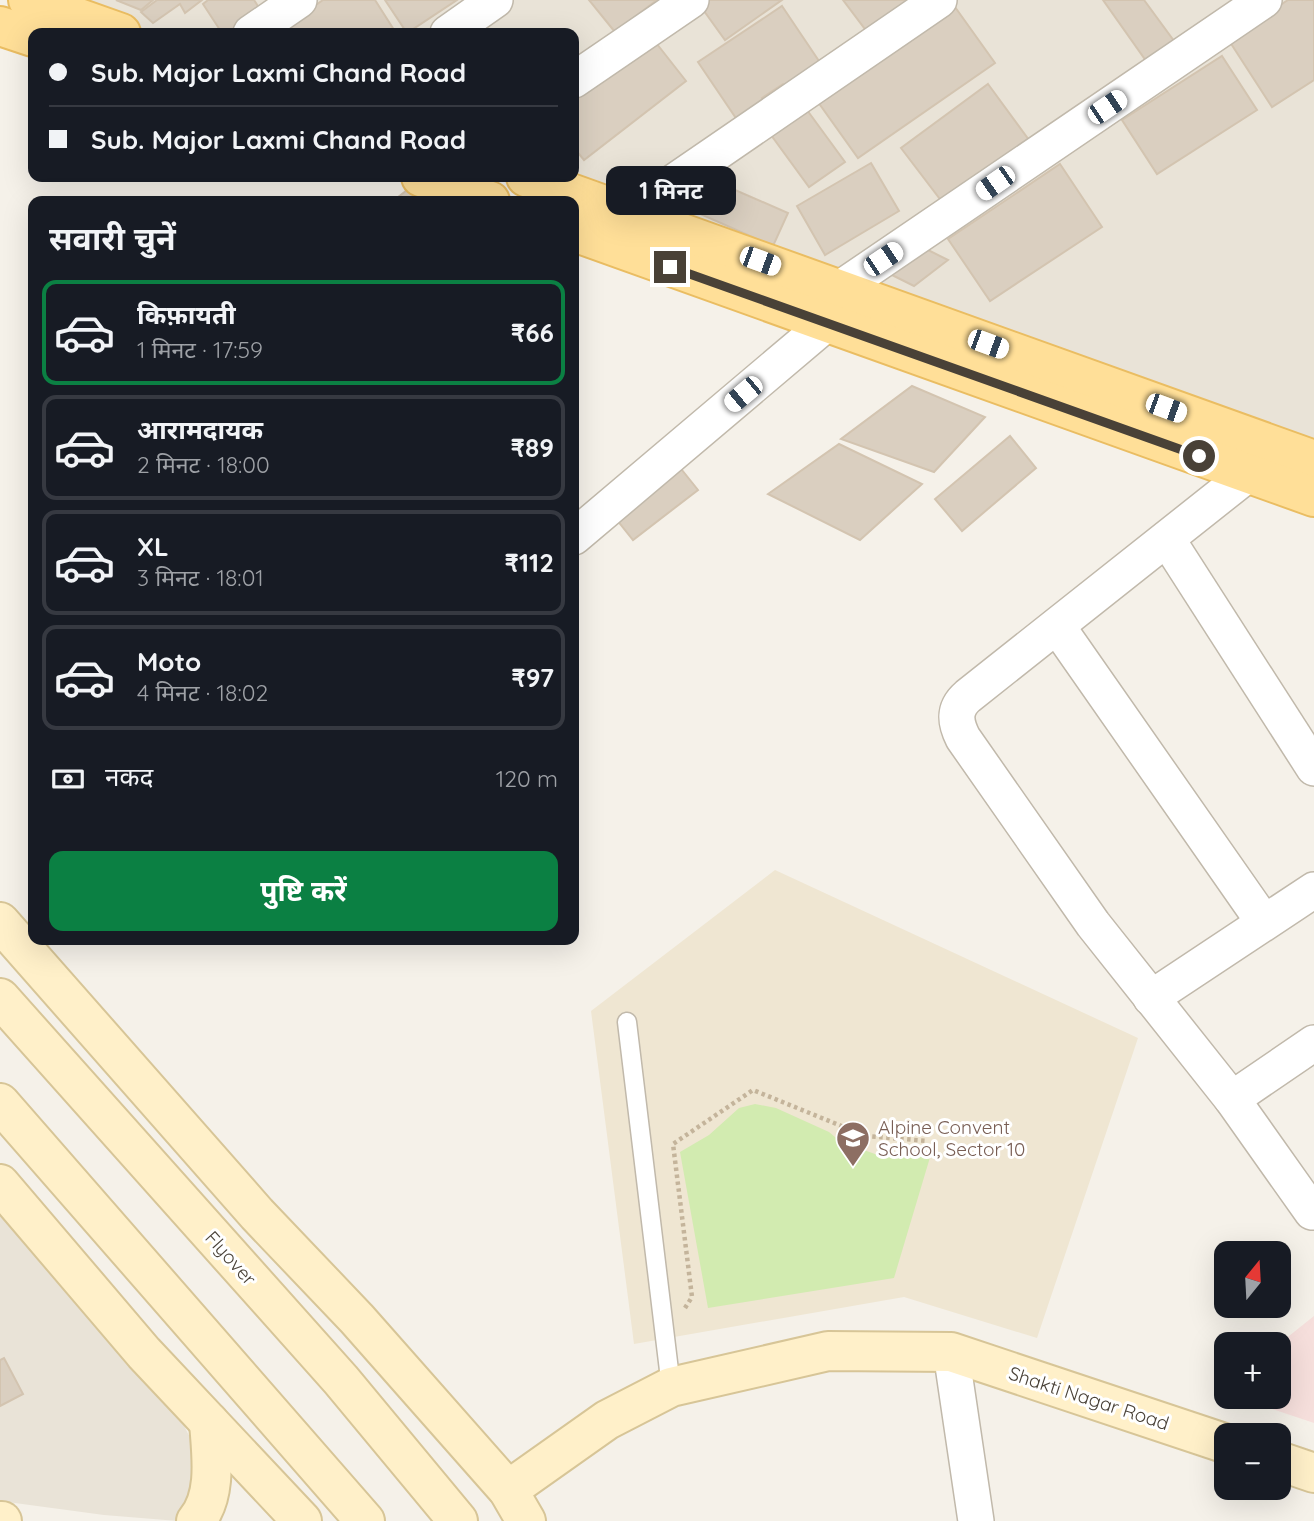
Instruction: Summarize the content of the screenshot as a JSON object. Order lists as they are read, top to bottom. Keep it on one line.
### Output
{"streets":{"street":["Flyover","Shakti Nagar Road"]},"places":{"school or university":["Alpine Convent School, Sector 10"]},"north":"top","page":{"banner":["Sub. Major Laxmi Chand Road","Sub. Major Laxmi Chand Road"],"bubble":"1 मिनट","heading":"सवारी चुनें","list":[{"name":"किफ़ायती","note":"1 मिनट · 17:59","value":"₹66"},{"name":"आरामदायक","note":"2 मिनट · 18:00","value":"₹89"},{"name":"XL","note":"3 मिनट · 18:01","value":"₹112"},{"name":"Moto","note":"4 मिनट · 18:02","value":"₹97"}],"pay":["नकद","120 m"],"buttons":"पुष्टि करें","map_buttons":["+","−"]}}
